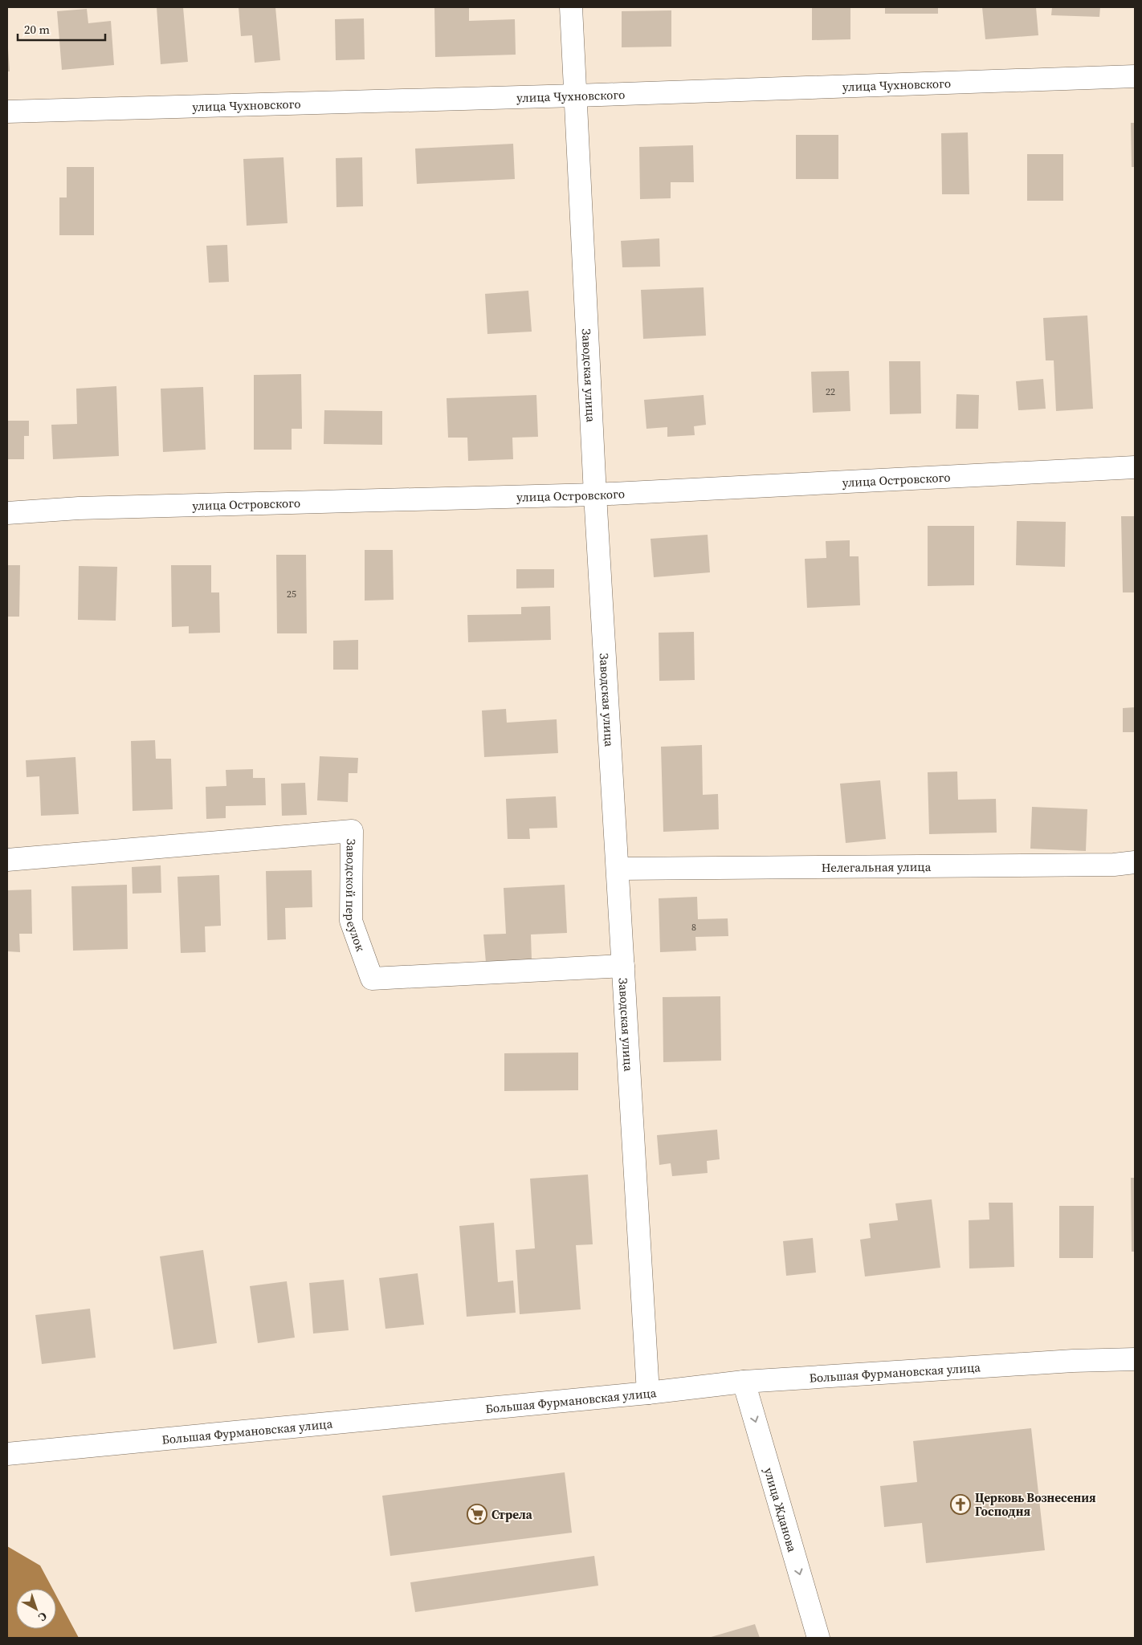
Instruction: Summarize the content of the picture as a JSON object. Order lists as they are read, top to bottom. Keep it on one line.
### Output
{"streets":{"street":["улица Чухновского","Заводская улица","улица Островского","Нелегальная улица","Заводской переулок","Большая Фурмановская улица","улица Жданова"]},"crossings":[["улица Чухновского","Заводская улица"],["Заводская улица","улица Островского"],["Заводская улица","Нелегальная улица"],["Заводская улица","Заводской переулок"],["Заводская улица","Большая Фурмановская улица"],["Большая Фурмановская улица","улица Жданова"]],"one_way":["улица Жданова"],"places":{"church":["Церковь Вознесения Господня"],"supermarket":["Стрела"]},"house_numbers":["22","25","8"],"scale_bar":"20 m","north":"bottom right"}
